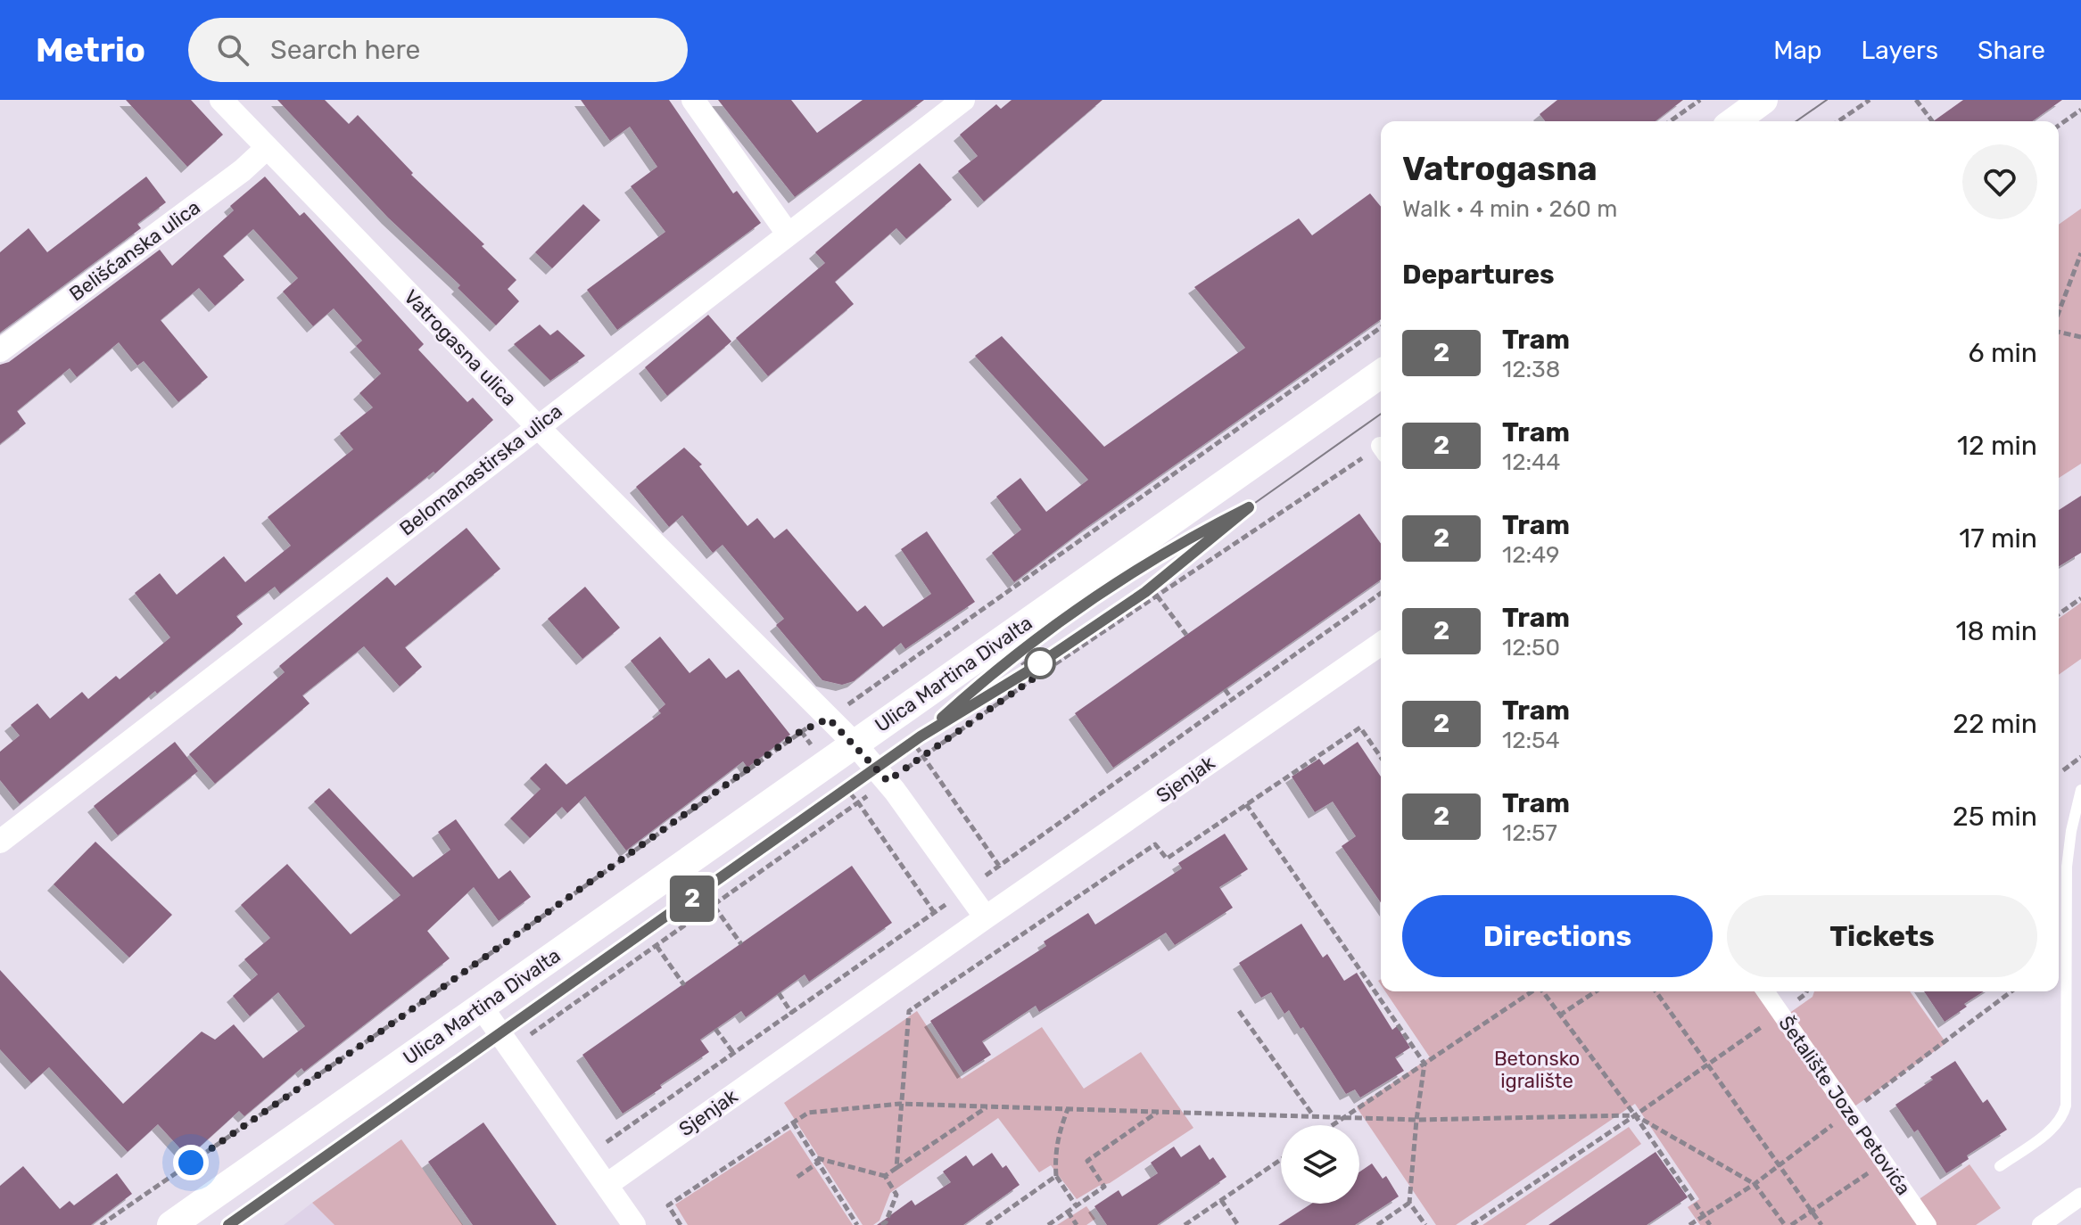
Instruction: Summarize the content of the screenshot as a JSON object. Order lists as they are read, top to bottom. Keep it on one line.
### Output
{"streets":{"street":["Belišćanska ulica","Vatrogasna ulica","Belomanastirska ulica","Ulica Martina Divalta","Sjenjak","Šetalište Joze Petovića"]},"crossings":[["Belišćanska ulica","Vatrogasna ulica"],["Vatrogasna ulica","Belomanastirska ulica"],["Vatrogasna ulica","Ulica Martina Divalta"]],"parks":["Betonsko igralište"],"lines":["tram line 2"],"page":{"header":"Metrio","search":"Search here","nav":["Map","Layers","Share"],"on_map":"2","heading":[["Vatrogasna","Walk · 4 min · 260 m"],"Departures"],"list":[{"mark":"2","name":"Tram","note":"12:38","value":"6 min"},{"mark":"2","name":"Tram","note":"12:44","value":"12 min"},{"mark":"2","name":"Tram","note":"12:49","value":"17 min"},{"mark":"2","name":"Tram","note":"12:50","value":"18 min"},{"mark":"2","name":"Tram","note":"12:54","value":"22 min"},{"mark":"2","name":"Tram","note":"12:57","value":"25 min"}],"buttons":["Directions","Tickets"]}}
